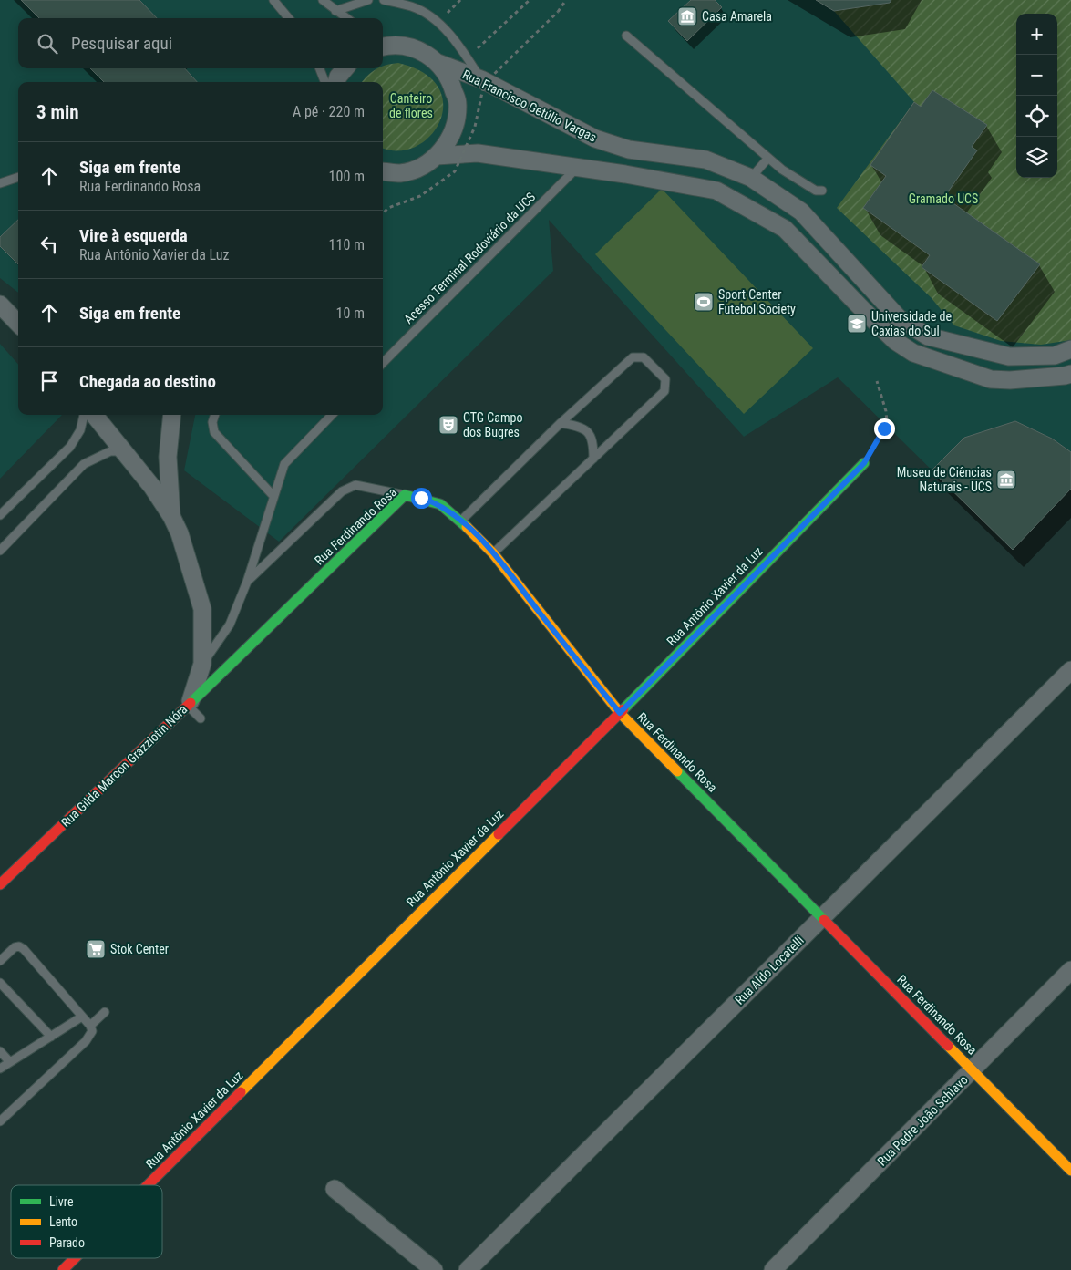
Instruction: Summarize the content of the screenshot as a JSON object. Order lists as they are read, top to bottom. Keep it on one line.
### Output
{"streets":{"street":["Rua Francisco Getúlio Vargas","Rua Ferdinando Rosa","Rua Antônio Xavier da Luz","Rua Gilda Marcon Grazziotin Nóra","Rua Aldo Locatelli","Rua Padre João Schiavo"],"lane":["Acesso Terminal Rodoviário da UCS"]},"crossings":[["Rua Ferdinando Rosa","Rua Antônio Xavier da Luz"],["Rua Ferdinando Rosa","Rua Gilda Marcon Grazziotin Nóra"],["Rua Ferdinando Rosa","Rua Aldo Locatelli"],["Rua Ferdinando Rosa","Rua Padre João Schiavo"]],"parks":["Canteiro de flores","Gramado UCS"],"places":{"museum":["Casa Amarela","Museu de Ciências Naturais - UCS"],"sports":["Sport Center Futebol Society"],"school or university":["Universidade de Caxias do Sul"],"theatre":["CTG Campo dos Bugres"],"supermarket":["Stok Center"]},"legend":["Livre","Lento","Parado"],"page":{"map_buttons":["+","−"],"search":"Pesquisar aqui","heading":["3 min","A pé · 220 m"],"list":[["Siga em frente","Rua Ferdinando Rosa","100 m"],["Vire à esquerda","Rua Antônio Xavier da Luz","110 m"],["Siga em frente","10 m"],"Chegada ao destino"]}}
